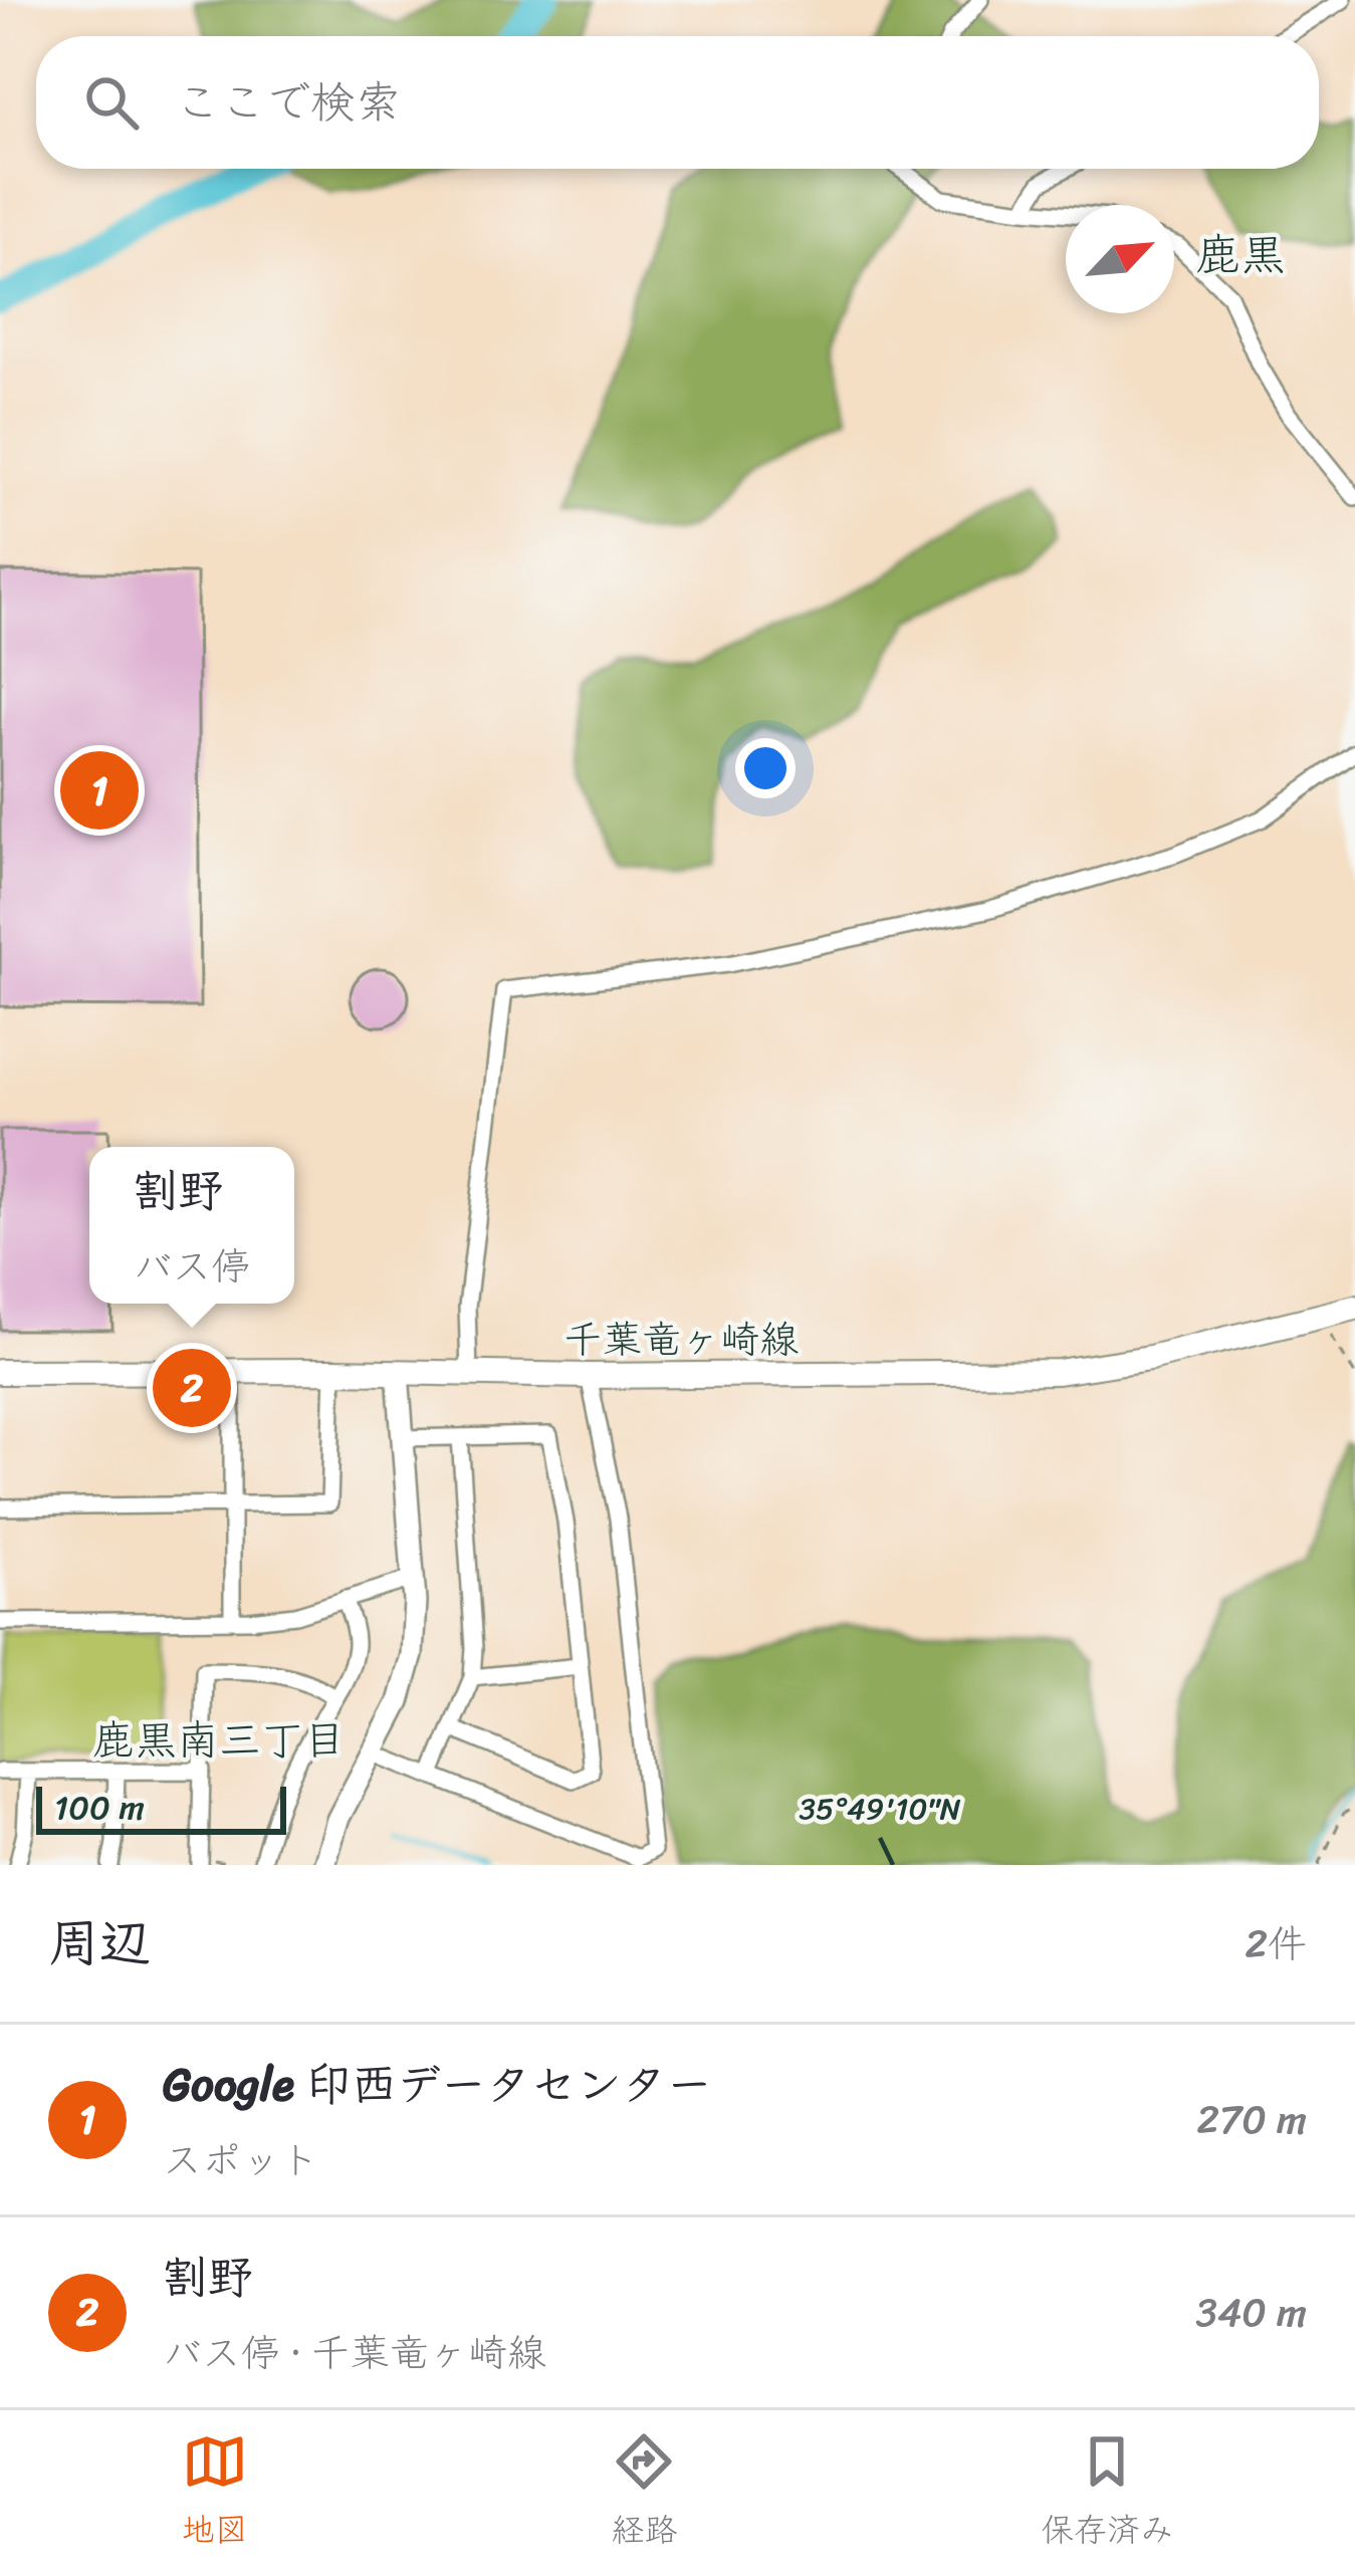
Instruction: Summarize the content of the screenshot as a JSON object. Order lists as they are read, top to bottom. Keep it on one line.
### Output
{"streets":{"main road":["千葉竜ヶ崎線"]},"districts":["鹿黒","鹿黒南三丁目"],"scale_bar":"100 m","north":"top right","page":{"search":"ここで検索","pins":["1","2"],"popup":["割野","バス停"],"scale":"100 m","heading":["周辺","2件"],"list":[{"mark":"1","name":"Google 印西データセンター","note":"スポット","value":"270 m"},{"mark":"2","name":"割野","note":"バス停 · 千葉竜ヶ崎線","value":"340 m"}],"nav":["地図","経路","保存済み"]},"coordinates":["35°49'10\"N"]}
